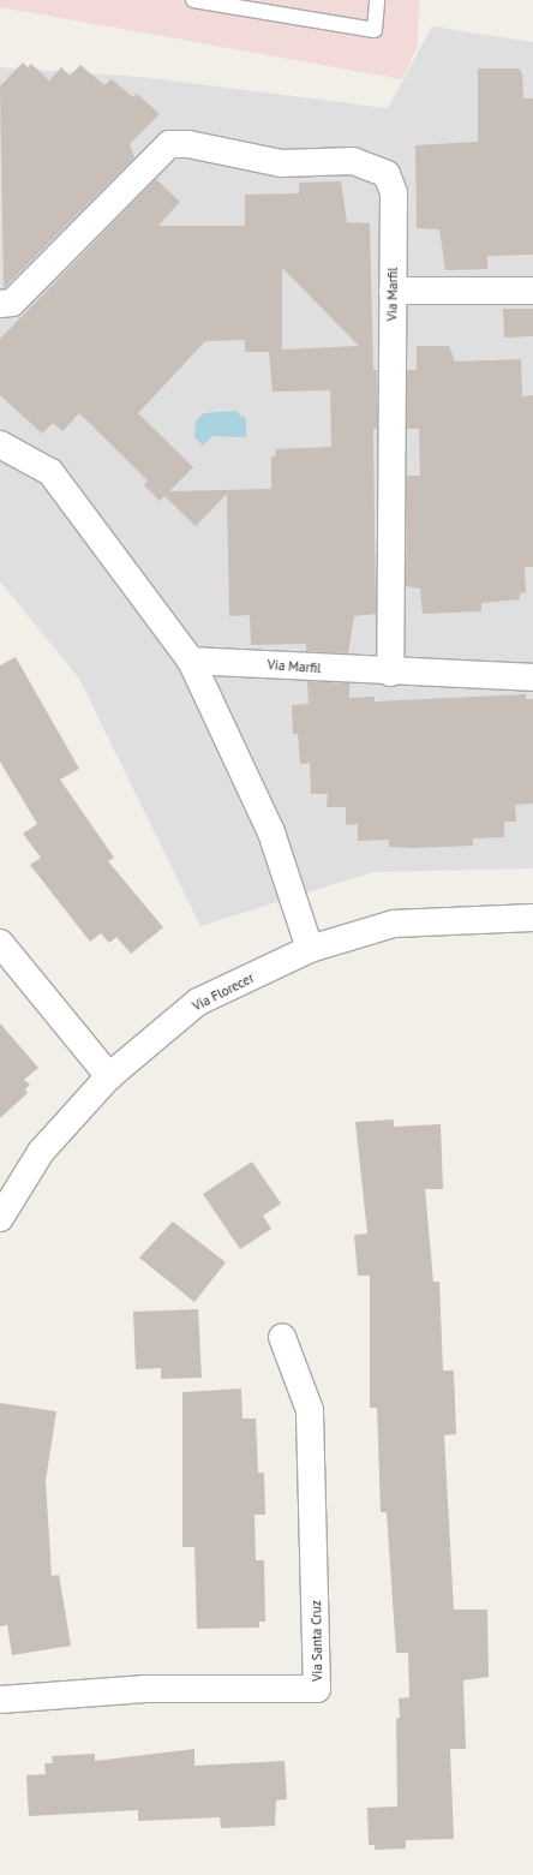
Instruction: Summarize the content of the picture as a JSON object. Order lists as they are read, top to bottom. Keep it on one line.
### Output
{"streets":{"street":["Via Marfil","Via Florecer","Via Santa Cruz"]}}
